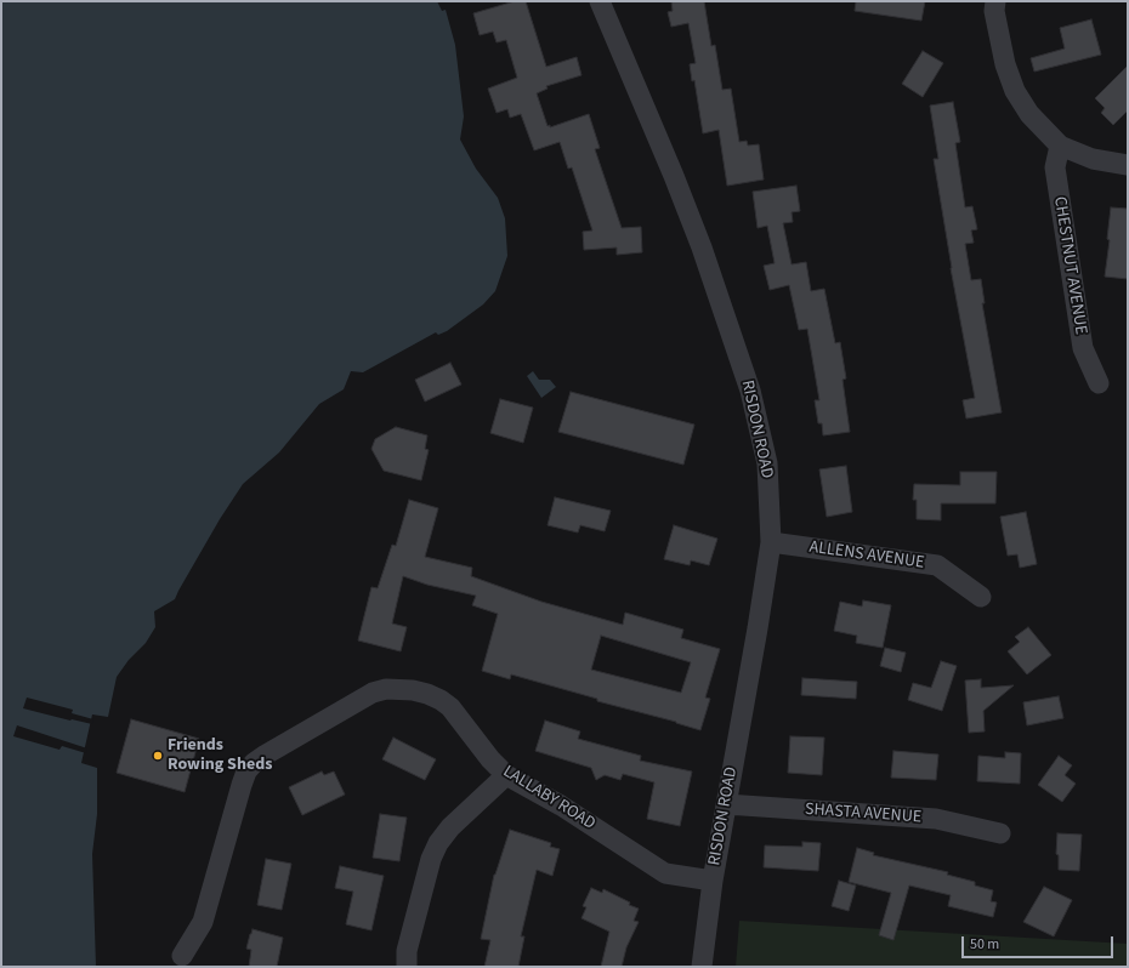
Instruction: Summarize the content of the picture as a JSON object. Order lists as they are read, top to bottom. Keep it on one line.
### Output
{"streets":{"street":["CHESTNUT AVENUE","RISDON ROAD","ALLENS AVENUE","LALLABY ROAD","SHASTA AVENUE"]},"crossings":[["RISDON ROAD","ALLENS AVENUE"],["RISDON ROAD","LALLABY ROAD"],["RISDON ROAD","SHASTA AVENUE"]],"places":["Friends Rowing Sheds"],"scale_bar":"50 m"}
